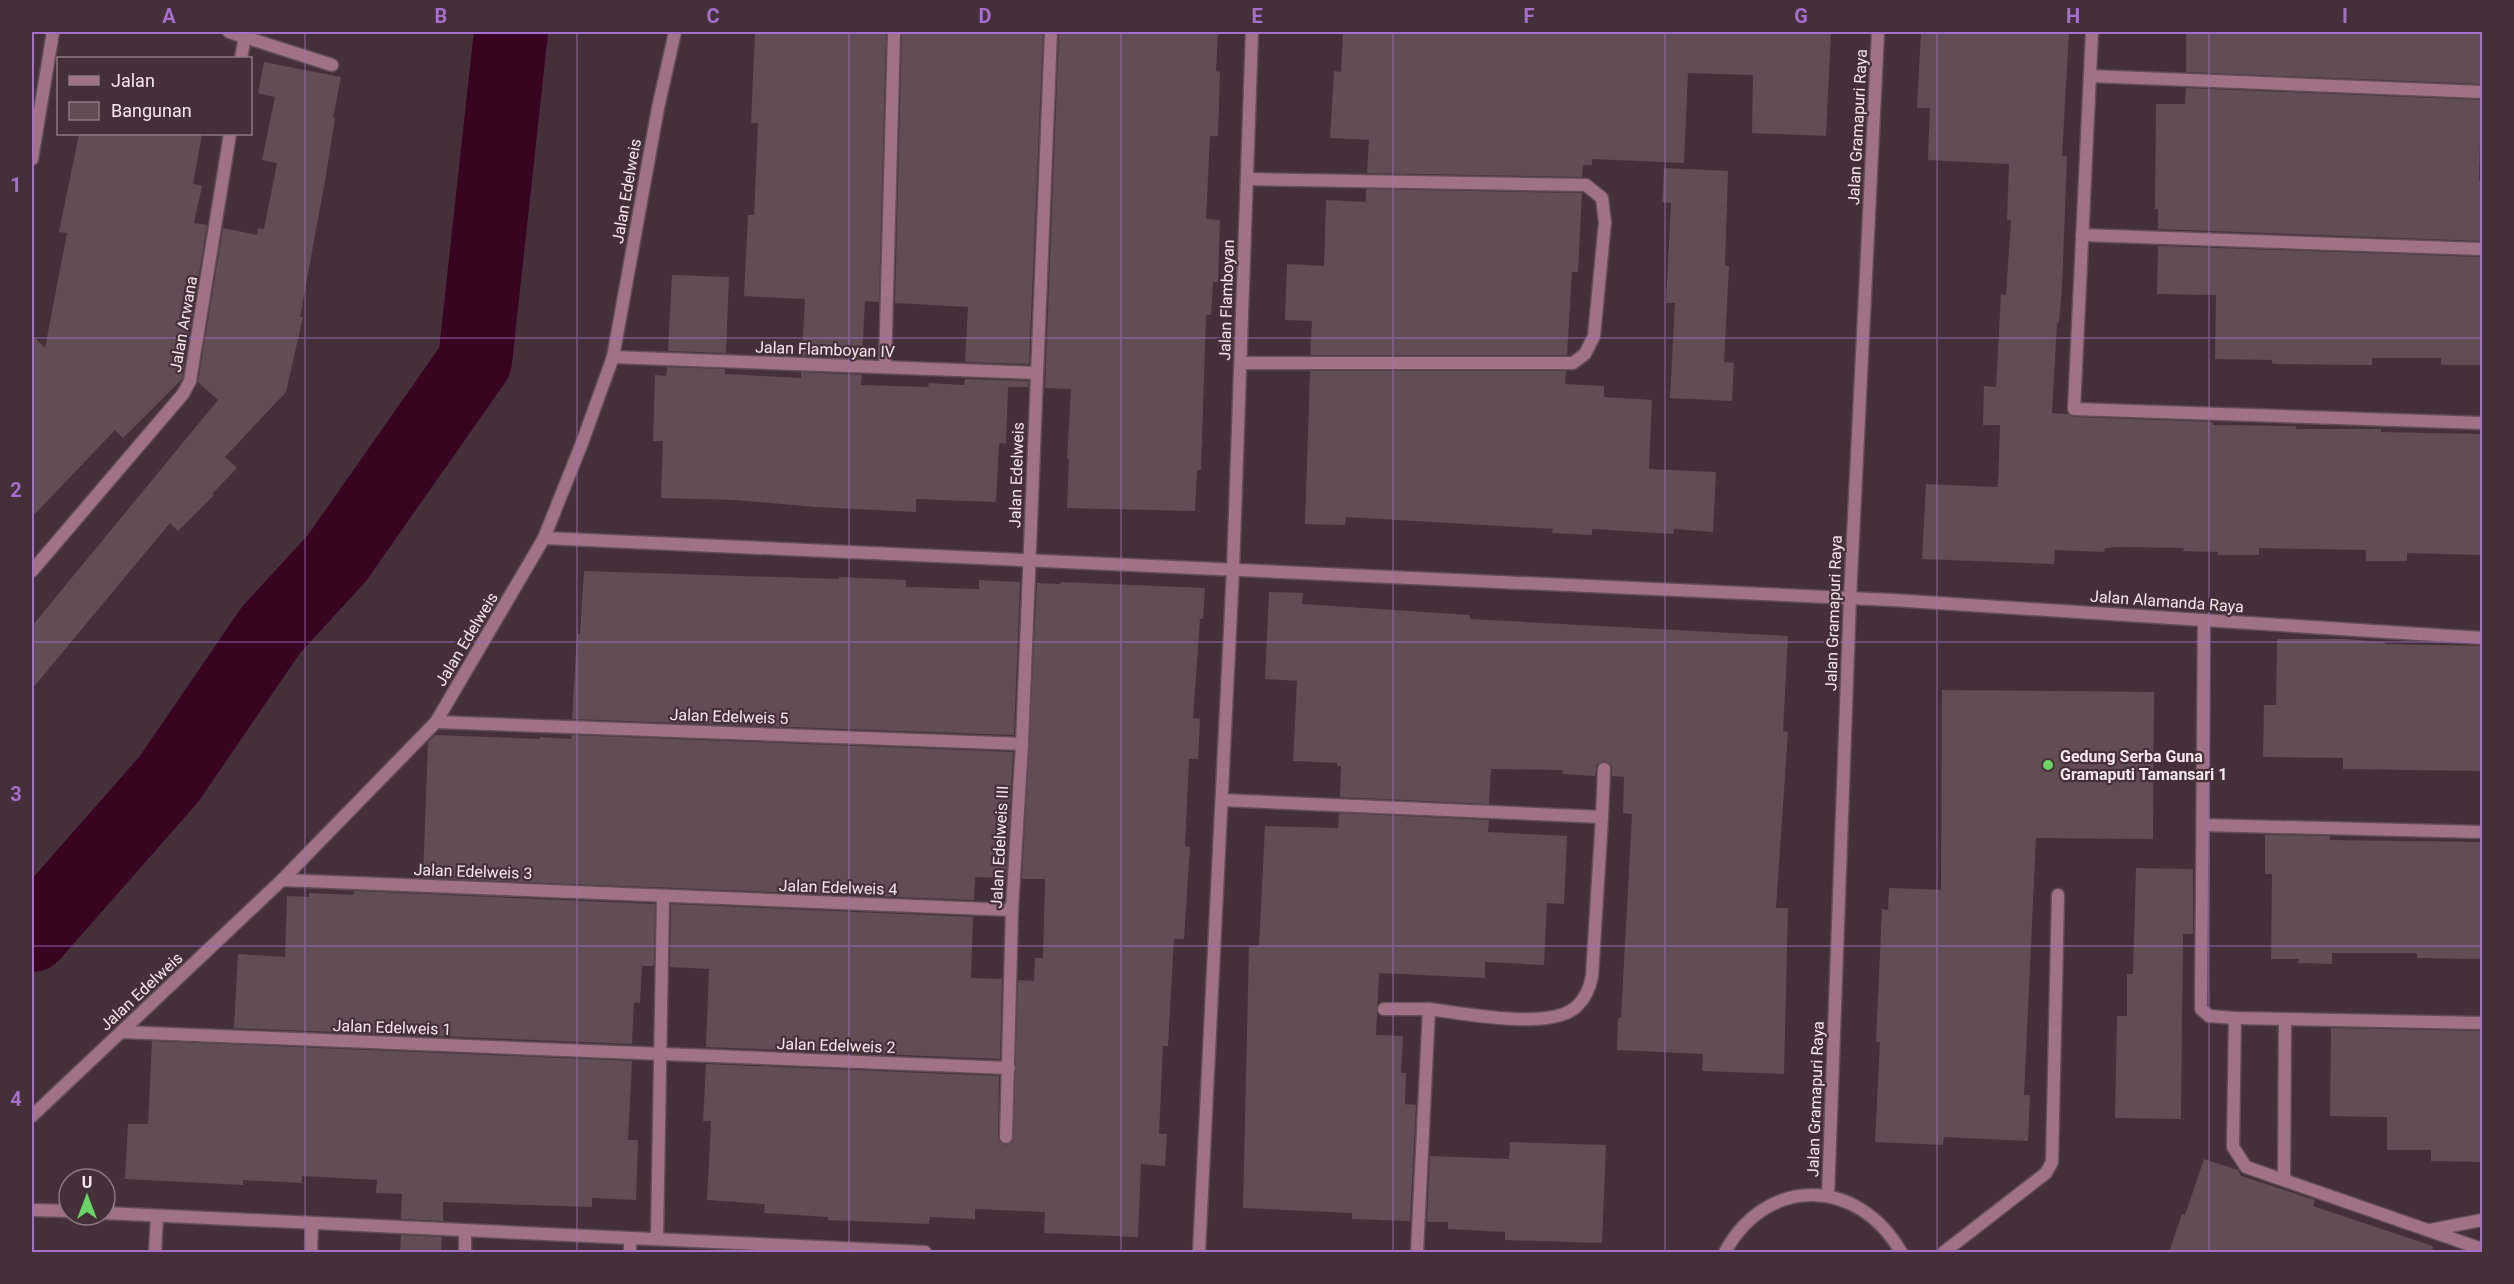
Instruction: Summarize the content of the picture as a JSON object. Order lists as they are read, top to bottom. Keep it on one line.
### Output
{"streets":{"street":["Jalan Gramapuri Raya","Jalan Edelweis","Jalan Flamboyan","Jalan Arwana","Jalan Flamboyan IV","Jalan Alamanda Raya","Jalan Edelweis 5","Jalan Edelweis III","Jalan Edelweis 3","Jalan Edelweis 4","Jalan Edelweis 1","Jalan Edelweis 2"]},"crossings":[["Jalan Gramapuri Raya","Jalan Alamanda Raya"],["Jalan Edelweis","Jalan Flamboyan IV"],["Jalan Edelweis","Jalan Alamanda Raya"],["Jalan Edelweis","Jalan Edelweis 5"],["Jalan Edelweis","Jalan Edelweis III"],["Jalan Edelweis","Jalan Edelweis 3"],["Jalan Edelweis","Jalan Edelweis 1"],["Jalan Flamboyan","Jalan Alamanda Raya"],["Jalan Alamanda Raya","Jalan Edelweis III"],["Jalan Edelweis 5","Jalan Edelweis III"],["Jalan Edelweis III","Jalan Edelweis 4"],["Jalan Edelweis III","Jalan Edelweis 2"],["Jalan Edelweis 3","Jalan Edelweis 4"],["Jalan Edelweis 1","Jalan Edelweis 2"]],"places":["Gedung Serba Guna Gramaputi Tamansari 1"],"legend":["Jalan","Bangunan"],"north":"top","grid":{"columns":["A","B","C","D","E","F","G","H","I"],"rows":["1","2","3","4"]}}
